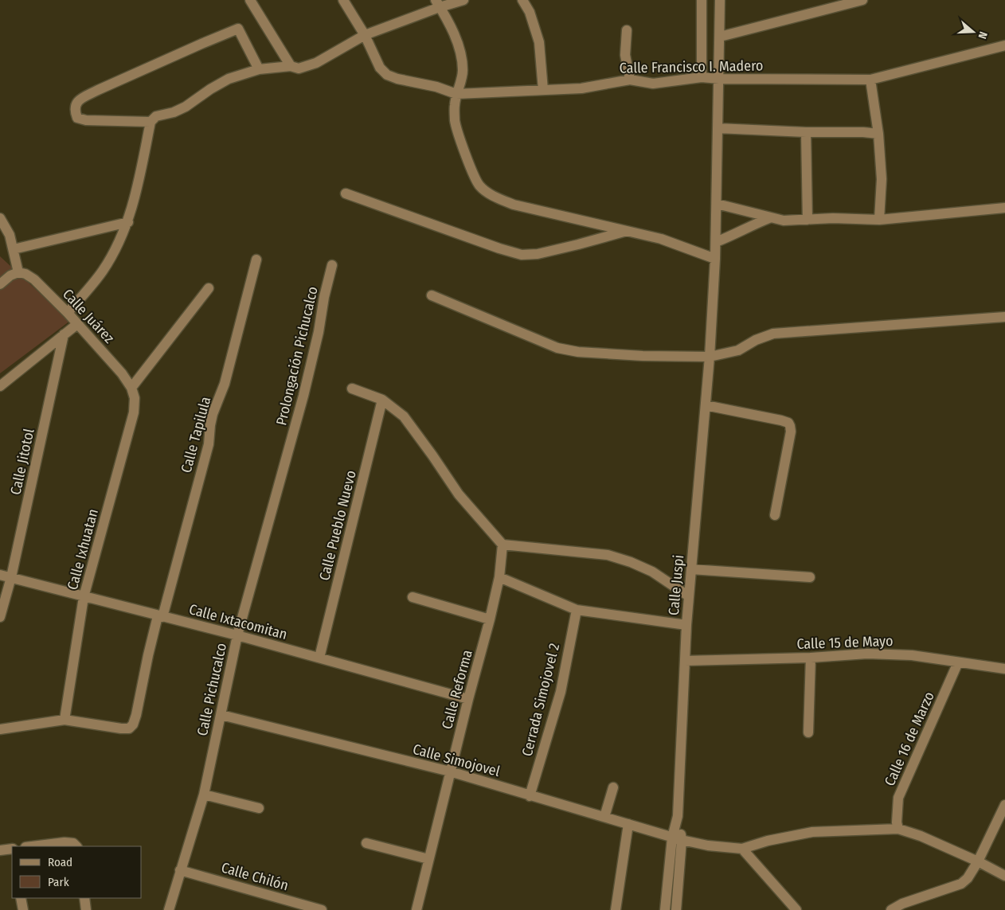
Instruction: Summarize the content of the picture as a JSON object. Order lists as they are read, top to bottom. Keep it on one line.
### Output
{"streets":{"street":["Calle Francisco I. Madero","Calle Juárez","Prolongación Pichucalco","Calle Tapilula","Calle Jitotol","Calle Pueblo Nuevo","Calle Ixhuatan","Calle Juspi","Calle Ixtacomitan","Calle 15 de Mayo","Calle Pichucalco","Calle Reforma","Cerrada Simojovel 2","Calle 16 de Marzo","Calle Simojovel","Calle Chilón"]},"crossings":[["Calle Francisco I. Madero","Calle Juspi"],["Calle Juárez","Calle Ixhuatan"],["Prolongación Pichucalco","Calle Pichucalco"],["Calle Tapilula","Calle Ixhuatan"],["Calle Tapilula","Calle Ixtacomitan"],["Calle Jitotol","Calle Ixtacomitan"],["Calle Pueblo Nuevo","Calle Ixtacomitan"],["Calle Ixhuatan","Calle Ixtacomitan"],["Calle Juspi","Calle 15 de Mayo"],["Calle Juspi","Calle Simojovel"],["Calle Ixtacomitan","Calle Pichucalco"],["Calle Ixtacomitan","Calle Reforma"],["Calle 15 de Mayo","Calle 16 de Marzo"],["Calle Pichucalco","Calle Simojovel"],["Calle Pichucalco","Calle Chilón"],["Calle Reforma","Calle Simojovel"],["Cerrada Simojovel 2","Calle Simojovel"]],"legend":["Road","Park"],"north":"right"}
